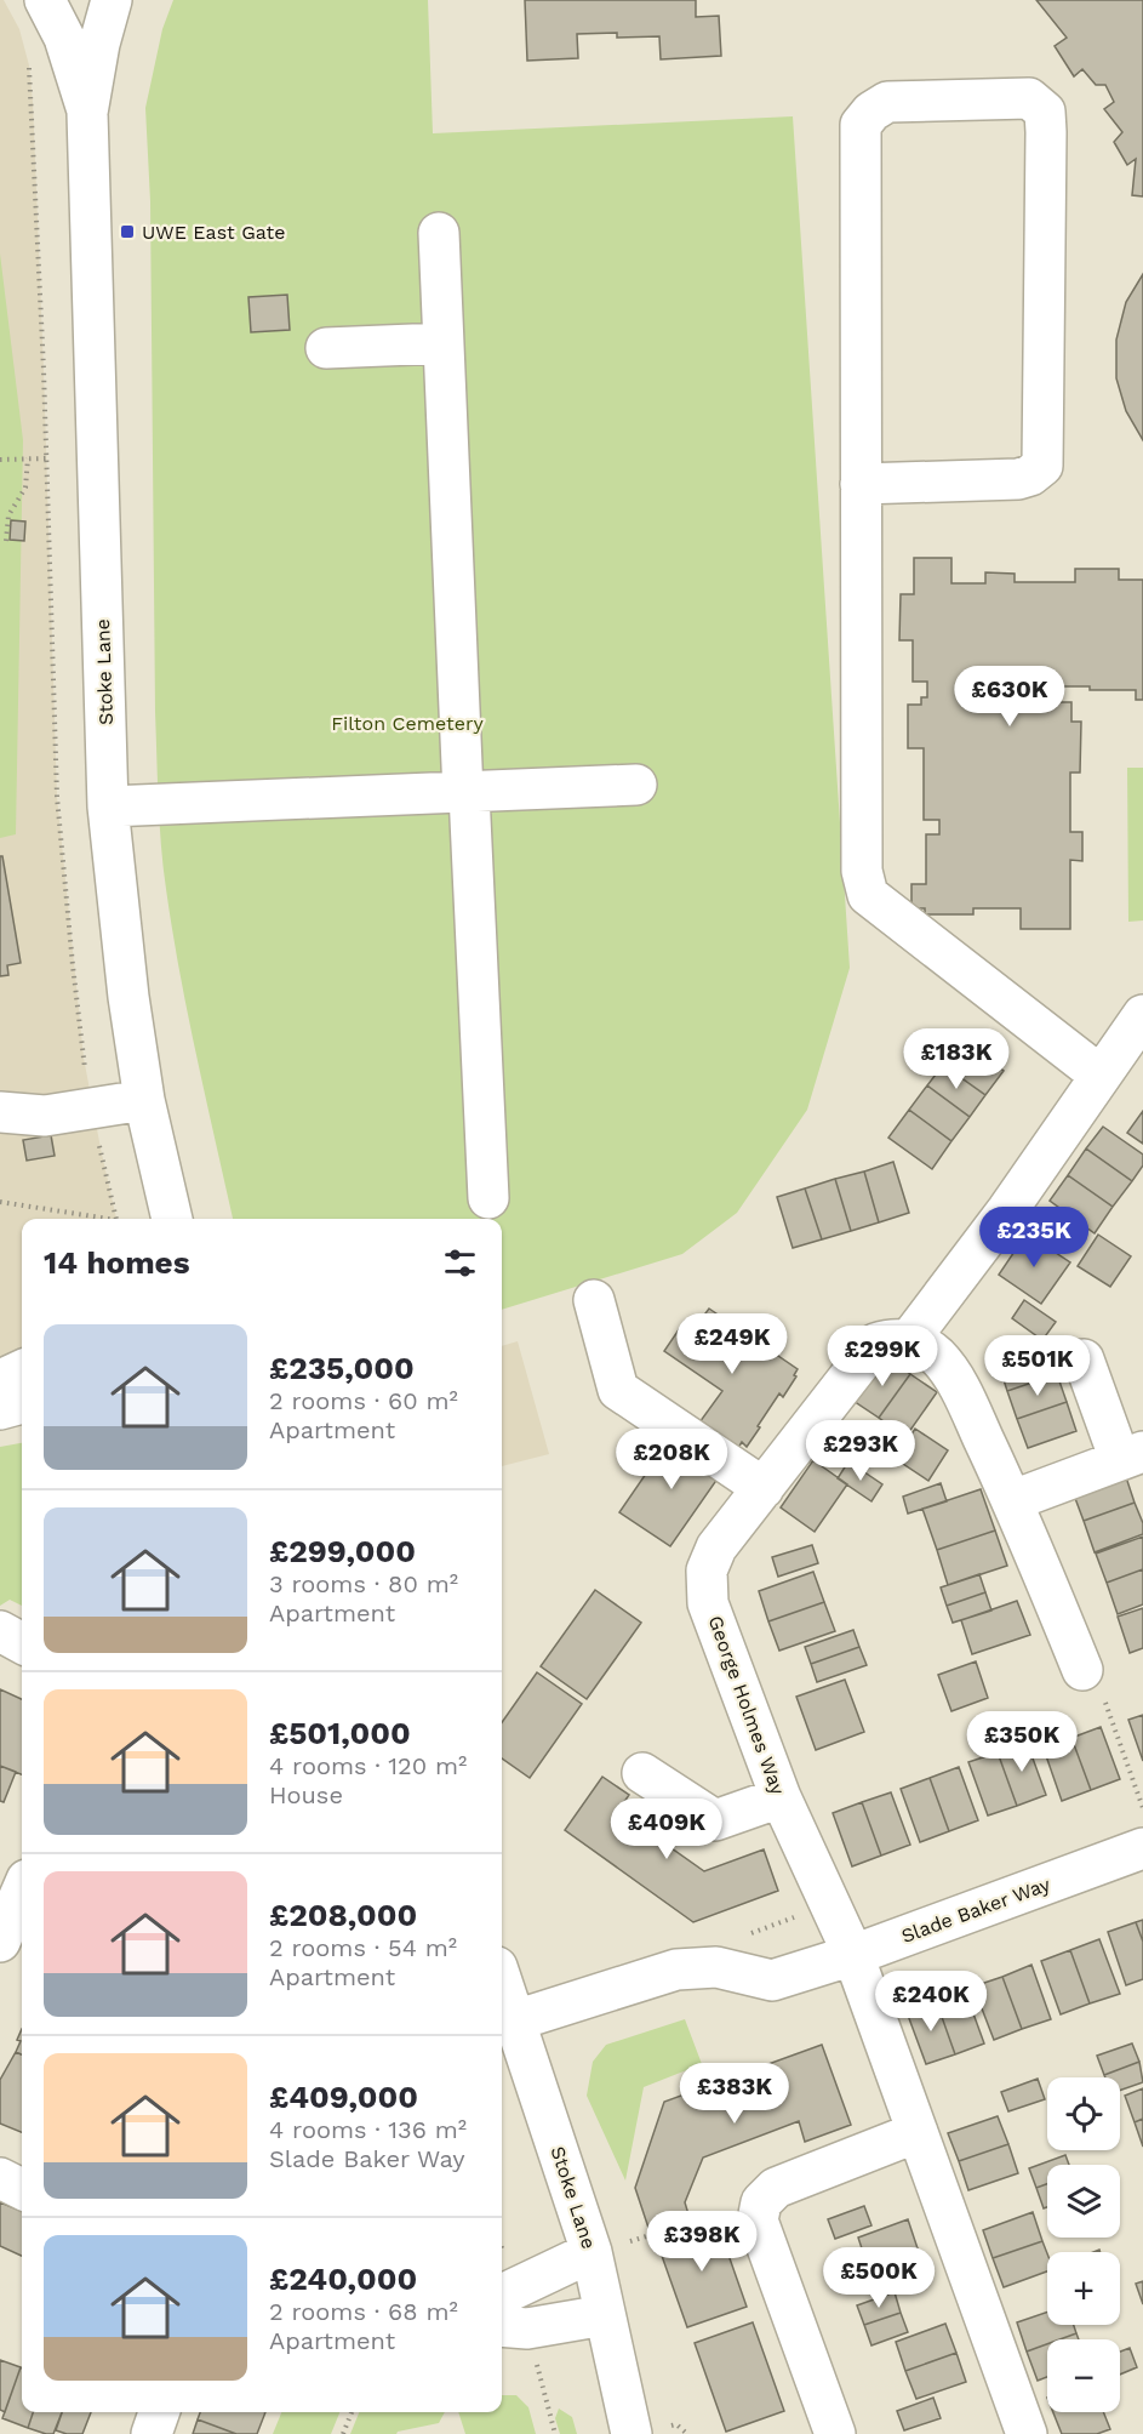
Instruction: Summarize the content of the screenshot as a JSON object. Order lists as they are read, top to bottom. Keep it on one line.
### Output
{"streets":{"street":["Stoke Lane","George Holmes Way","Slade Baker Way"]},"crossings":[["Stoke Lane","Slade Baker Way"],["George Holmes Way","Slade Baker Way"]],"parks":["Filton Cemetery"],"places":{"transit":["UWE East Gate"]},"page":{"price":["£630K","£183K","£235K","£249K","£299K","£501K","£293K","£208K","£350K","£409K","£240K","£383K","£398K","£500K"],"heading":"14 homes","list":[{"name":"£235,000","note":"2 rooms · 60 m² · Apartment"},{"name":"£299,000","note":"3 rooms · 80 m² · Apartment"},{"name":"£501,000","note":"4 rooms · 120 m² · House"},{"name":"£208,000","note":"2 rooms · 54 m² · Apartment"},{"name":"£409,000","note":"4 rooms · 136 m² · Slade Baker Way"},{"name":"£240,000","note":"2 rooms · 68 m² · Apartment"}],"map_buttons":["+","−"]}}
